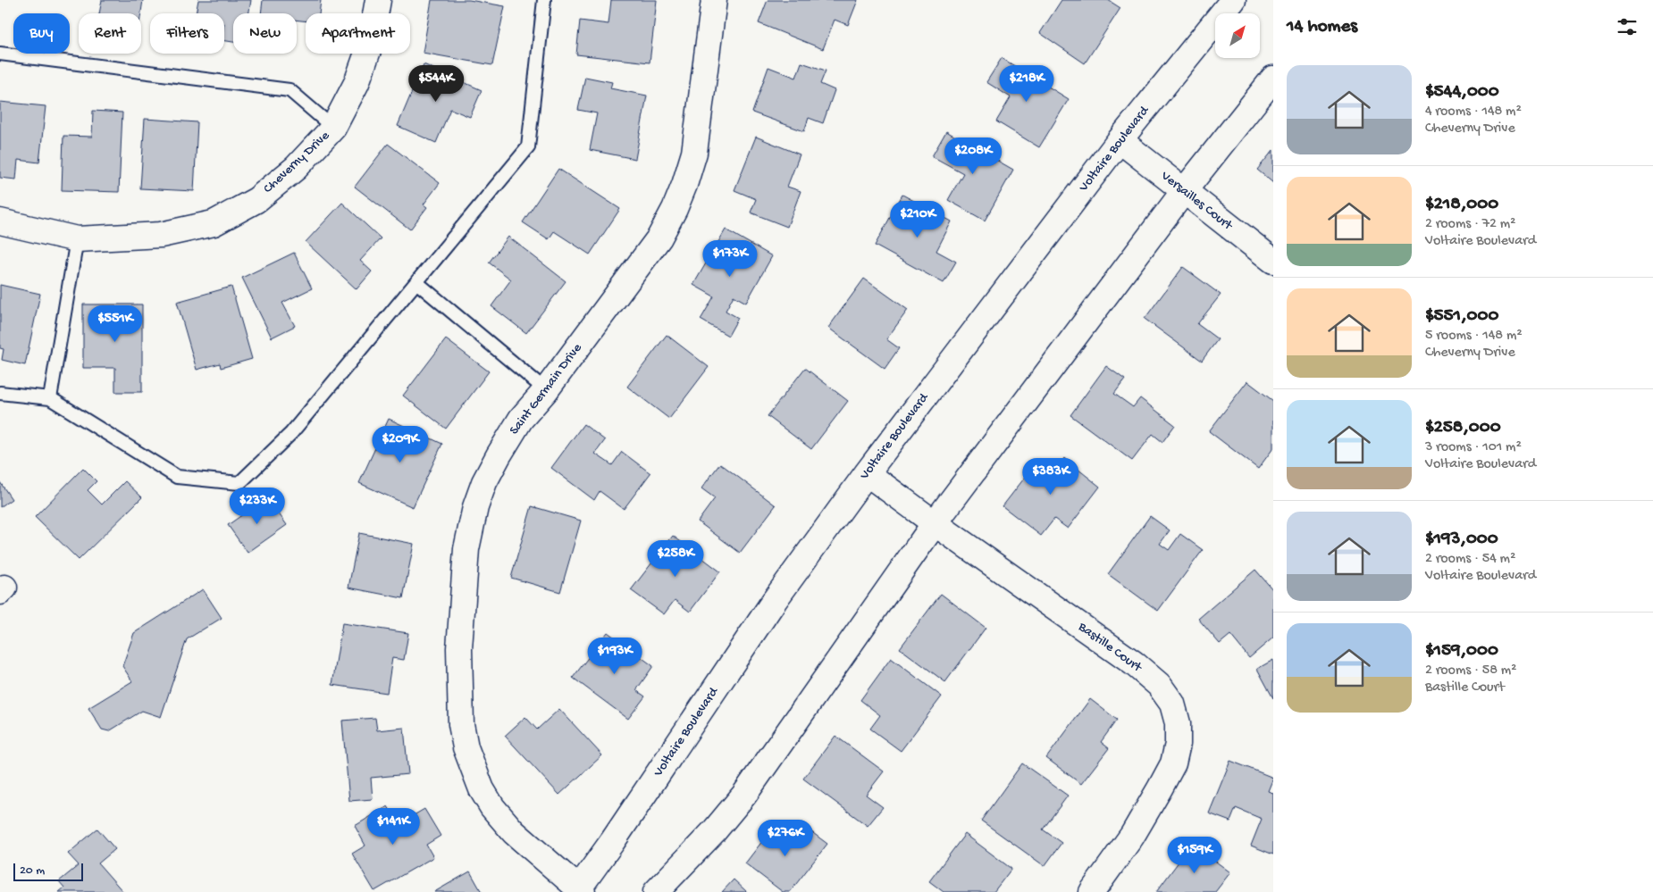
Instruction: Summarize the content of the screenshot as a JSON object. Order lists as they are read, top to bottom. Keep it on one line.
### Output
{"streets":{"street":["Voltaire Boulevard","Cheverny Drive","Versailles Court","Saint Germain Drive","Bastille Court"]},"crossings":[["Voltaire Boulevard","Versailles Court"],["Voltaire Boulevard","Saint Germain Drive"],["Voltaire Boulevard","Bastille Court"]],"scale_bar":"20 m","north":"top right","page":{"heading":"14 homes","chip":["Buy","Rent","Filters","New","Apartment"],"list":[{"name":"$544,000","note":"4 rooms · 148 m² · Cheverny Drive"},{"name":"$218,000","note":"2 rooms · 72 m² · Voltaire Boulevard"},{"name":"$551,000","note":"5 rooms · 148 m² · Cheverny Drive"},{"name":"$258,000","note":"3 rooms · 101 m² · Voltaire Boulevard"},{"name":"$193,000","note":"2 rooms · 54 m² · Voltaire Boulevard"},{"name":"$159,000","note":"2 rooms · 58 m² · Bastille Court"}],"price":["$544K","$218K","$208K","$210K","$173K","$551K","$209K","$383K","$233K","$258K","$193K","$141K","$276K","$159K"],"scale":"20 m"}}
